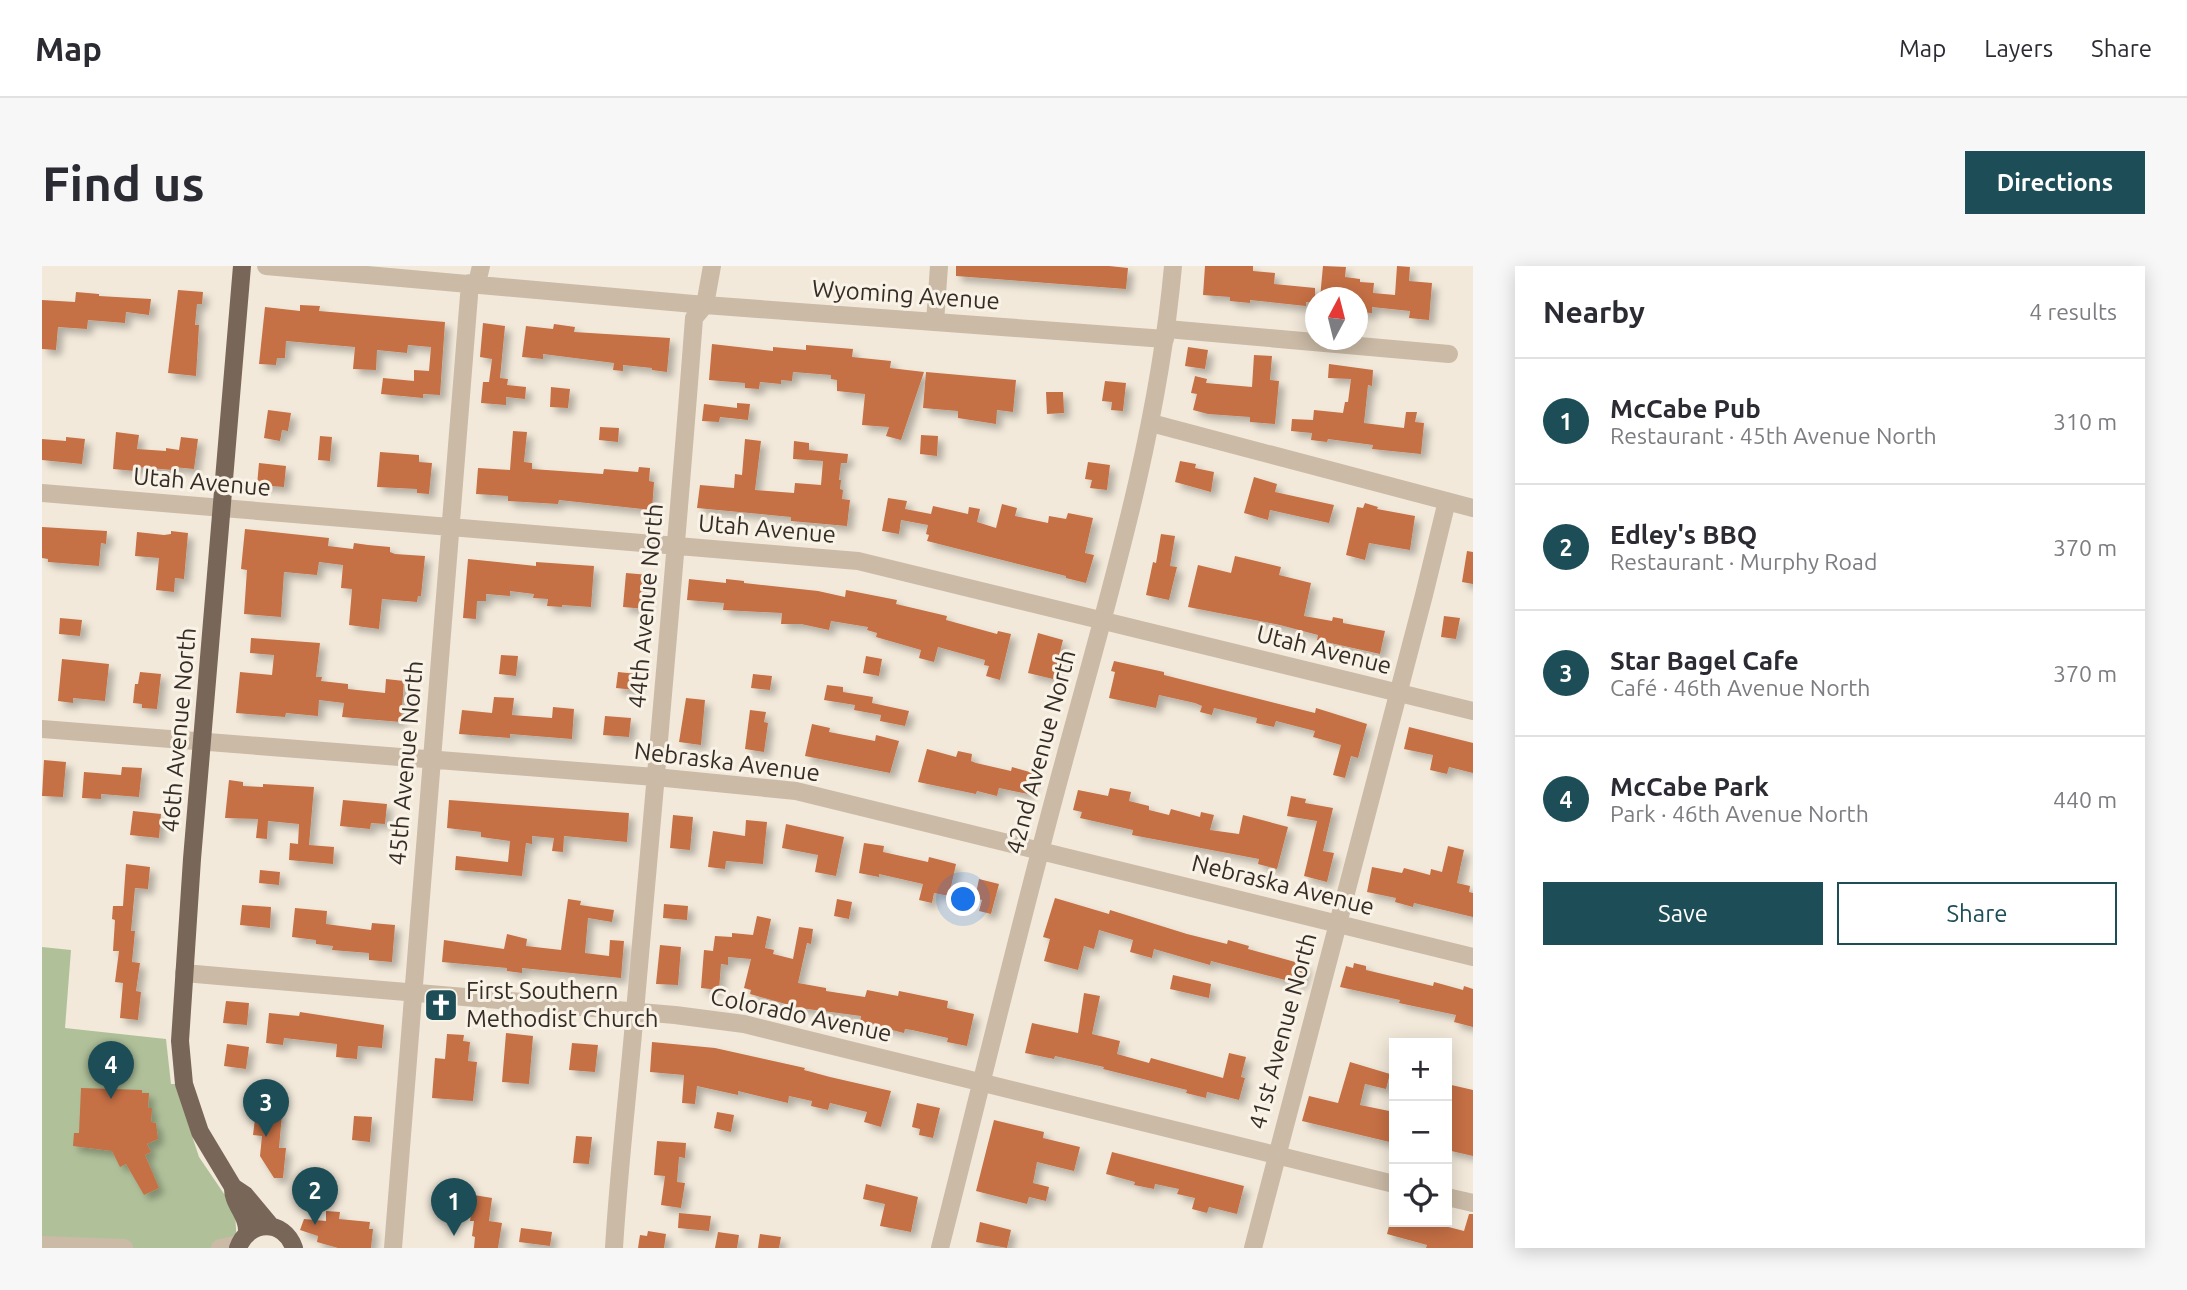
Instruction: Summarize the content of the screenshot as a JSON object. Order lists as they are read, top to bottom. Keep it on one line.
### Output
{"streets":{"main road":["46th Avenue North"],"street":["Wyoming Avenue","Utah Avenue","44th Avenue North","42nd Avenue North","Nebraska Avenue","45th Avenue North","Colorado Avenue","41st Avenue North"]},"crossings":[["Wyoming Avenue","44th Avenue North"],["Wyoming Avenue","42nd Avenue North"],["Wyoming Avenue","45th Avenue North"],["Utah Avenue","44th Avenue North"],["Utah Avenue","46th Avenue North"],["Utah Avenue","42nd Avenue North"],["Utah Avenue","45th Avenue North"],["Utah Avenue","41st Avenue North"],["44th Avenue North","Nebraska Avenue"],["44th Avenue North","Colorado Avenue"],["46th Avenue North","Nebraska Avenue"],["46th Avenue North","Colorado Avenue"],["42nd Avenue North","Nebraska Avenue"],["42nd Avenue North","Colorado Avenue"],["Nebraska Avenue","45th Avenue North"],["Nebraska Avenue","41st Avenue North"],["45th Avenue North","Colorado Avenue"],["Colorado Avenue","41st Avenue North"]],"places":{"church":["First Southern Methodist Church"]},"north":"top","page":{"header":"Map","nav":["Map","Layers","Share"],"buttons":["Directions",["Save","Share"]],"title":"Find us","heading":["Nearby","4 results"],"list":[{"mark":"1","name":"McCabe Pub","note":"Restaurant · 45th Avenue North","value":"310 m"},{"mark":"2","name":"Edley's BBQ","note":"Restaurant · Murphy Road","value":"370 m"},{"mark":"3","name":"Star Bagel Cafe","note":"Café · 46th Avenue North","value":"370 m"},{"mark":"4","name":"McCabe Park","note":"Park · 46th Avenue North","value":"440 m"}],"map_buttons":["+","−"],"pins":["4","3","2","1"]}}
